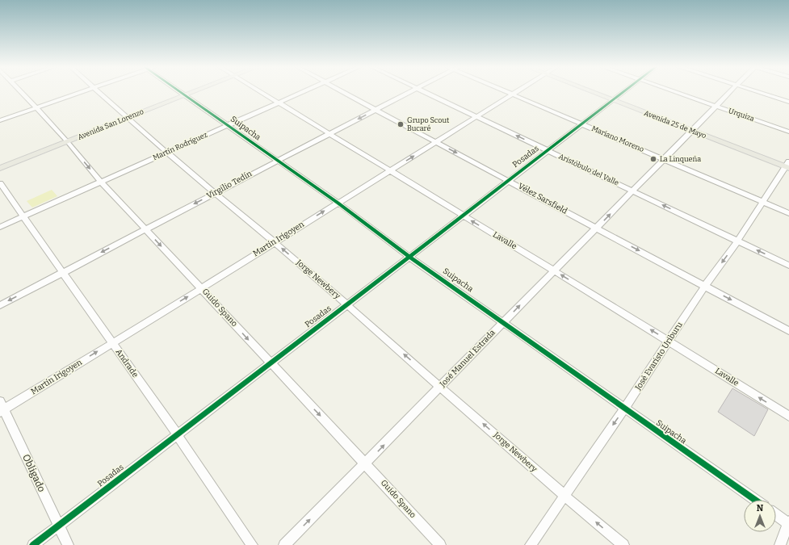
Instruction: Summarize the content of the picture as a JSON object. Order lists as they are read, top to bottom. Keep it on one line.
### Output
{"streets":{"main road":["Avenida San Lorenzo","Avenida 25 de Mayo"],"street":["Urquiza","Suipacha","Mariano Moreno","Martín Rodríguez","Posadas","Aristóbulo del Valle","Virgilio Tedín","Vélez Sarsfield","Martín Irigoyen","Lavalle","Jorge Newbery","Guido Spano","José Evaristo Uriburu","José Manuel Estrada","Andrade","Obligado"]},"crossings":[["Urquiza","José Manuel Estrada"],["Avenida San Lorenzo","Suipacha"],["Avenida San Lorenzo","Jorge Newbery"],["Avenida San Lorenzo","Guido Spano"],["Avenida 25 de Mayo","Posadas"],["Avenida 25 de Mayo","José Evaristo Uriburu"],["Avenida 25 de Mayo","José Manuel Estrada"],["Suipacha","Martín Rodríguez"],["Suipacha","Posadas"],["Suipacha","Virgilio Tedín"],["Suipacha","Martín Irigoyen"],["Suipacha","José Evaristo Uriburu"],["Suipacha","José Manuel Estrada"],["Mariano Moreno","Posadas"],["Mariano Moreno","Martín Irigoyen"],["Mariano Moreno","José Evaristo Uriburu"],["Mariano Moreno","José Manuel Estrada"],["Martín Rodríguez","Lavalle"],["Martín Rodríguez","Jorge Newbery"],["Martín Rodríguez","Guido Spano"],["Martín Rodríguez","Andrade"],["Posadas","Aristóbulo del Valle"],["Posadas","Vélez Sarsfield"],["Posadas","Lavalle"],["Posadas","Jorge Newbery"],["Posadas","Guido Spano"],["Posadas","Andrade"],["Posadas","Obligado"],["Aristóbulo del Valle","Martín Irigoyen"],["Aristóbulo del Valle","José Evaristo Uriburu"],["Aristóbulo del Valle","José Manuel Estrada"],["Virgilio Tedín","Vélez Sarsfield"],["Virgilio Tedín","Lavalle"],["Virgilio Tedín","Jorge Newbery"],["Virgilio Tedín","Guido Spano"],["Virgilio Tedín","Andrade"],["Vélez Sarsfield","Martín Irigoyen"],["Vélez Sarsfield","José Evaristo Uriburu"],["Vélez Sarsfield","José Manuel Estrada"],["Martín Irigoyen","Lavalle"],["Martín Irigoyen","Jorge Newbery"],["Martín Irigoyen","Guido Spano"],["Martín Irigoyen","Andrade"],["Martín Irigoyen","Obligado"],["Lavalle","José Evaristo Uriburu"],["Lavalle","José Manuel Estrada"],["Jorge Newbery","José Evaristo Uriburu"],["Jorge Newbery","José Manuel Estrada"],["Guido Spano","José Manuel Estrada"]],"one_way":["Aristóbulo del Valle","Virgilio Tedín","Vélez Sarsfield","Martín Irigoyen","Lavalle","Jorge Newbery","Guido Spano","José Evaristo Uriburu","José Manuel Estrada"],"places":["Grupo Scout Bucaré","La Linqueña"],"north":"top"}
